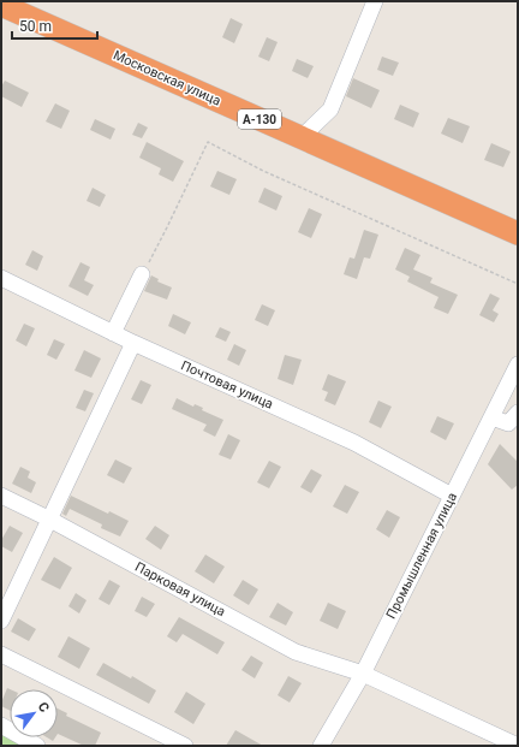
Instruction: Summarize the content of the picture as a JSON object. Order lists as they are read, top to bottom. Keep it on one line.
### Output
{"streets":{"highway":["Московская улица","А-130"],"street":["Почтовая улица","Промышленная улица","Парковая улица"]},"crossings":[["Почтовая улица","Промышленная улица"],["Промышленная улица","Парковая улица"]],"scale_bar":"50 m","north":"top right"}
